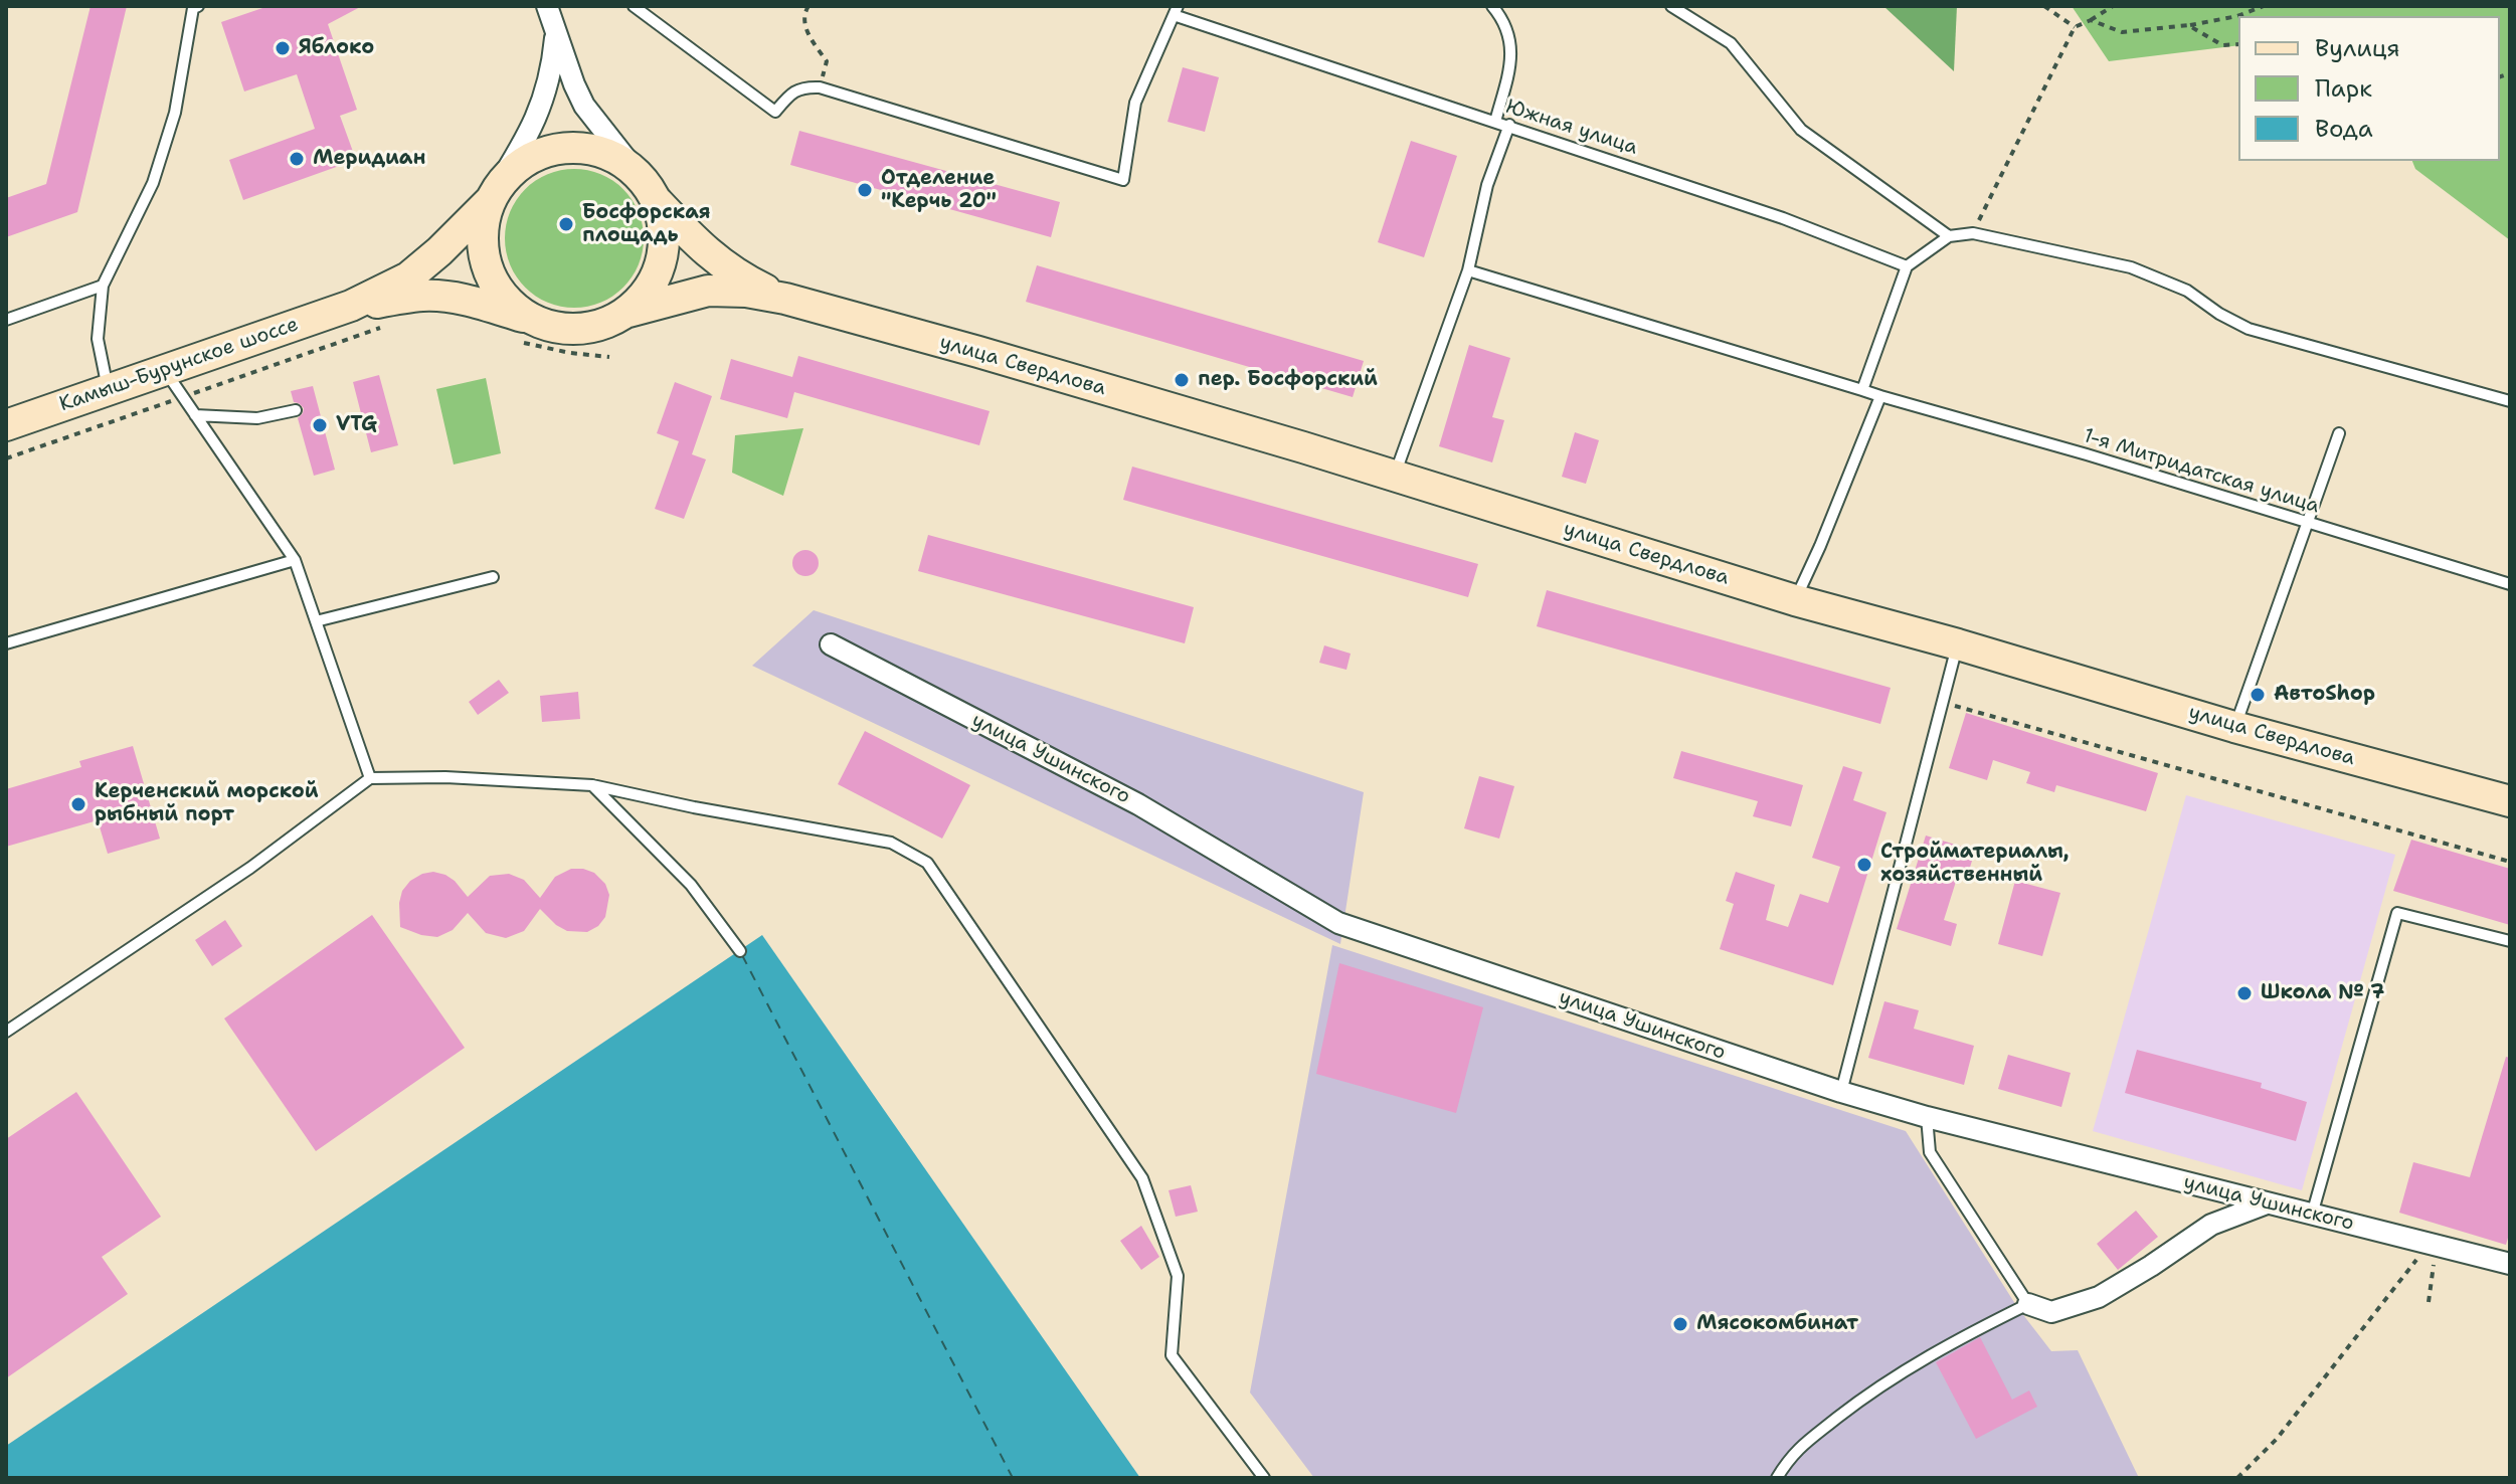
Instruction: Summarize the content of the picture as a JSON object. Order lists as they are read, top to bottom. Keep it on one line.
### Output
{"streets":{"main road":["Камыш-Бурунское шоссе","улица Свердлова"],"street":["улица Ушинского"],"lane":["Южная улица","1-я Митридатская улица"]},"places":["Яблоко","Меридиан","Отделение \"Керчь 20\"","Босфорская площадь","пер. Босфорский","VTG","АвтоShop","Керченский морской рыбный порт","Стройматериалы, хозяйственный","Школа № 7","Мясокомбинат"],"legend":["Вулиця","Парк","Вода"]}
